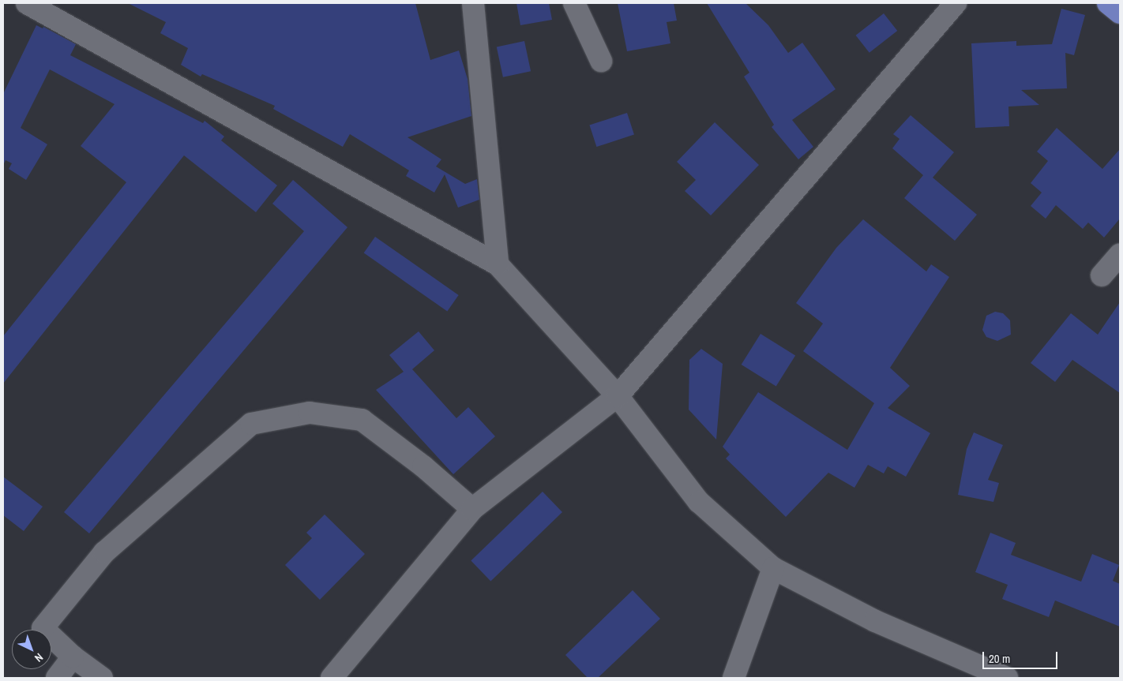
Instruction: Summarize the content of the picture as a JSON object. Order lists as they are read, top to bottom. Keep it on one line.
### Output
{"scale_bar":"20 m","north":"bottom right"}
